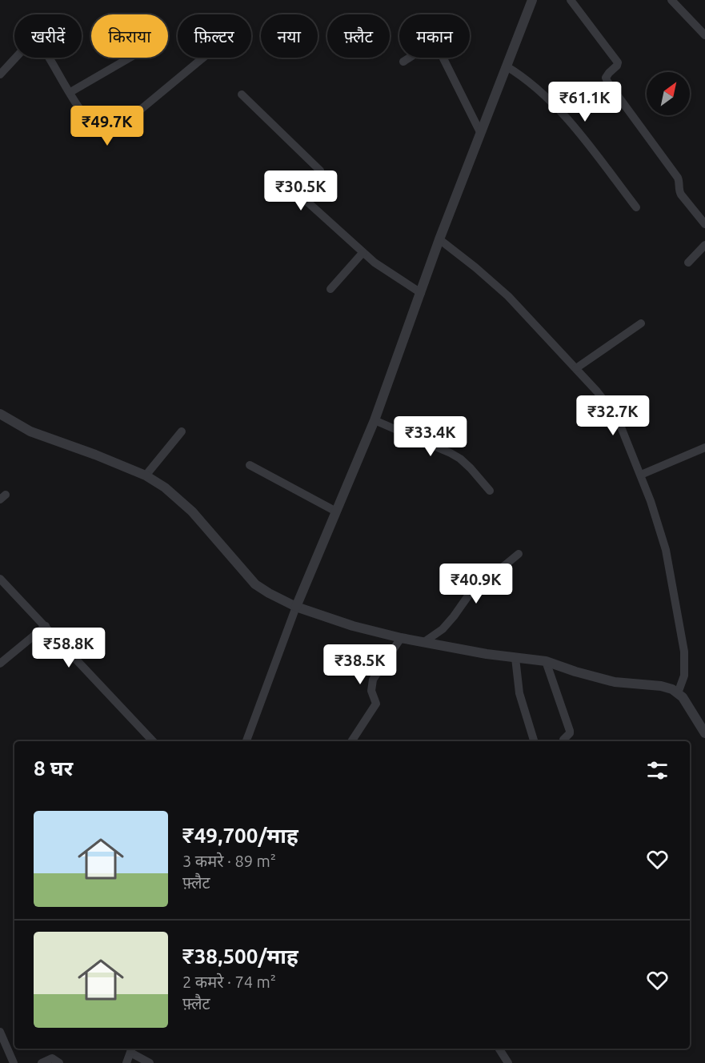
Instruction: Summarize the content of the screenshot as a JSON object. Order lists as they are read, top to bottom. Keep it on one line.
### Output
{"north":"top right","page":{"chip":["खरीदें","किराया","फ़िल्टर","नया","फ़्लैट","मकान"],"price":["₹61.1K","₹49.7K","₹30.5K","₹32.7K","₹33.4K","₹40.9K","₹58.8K","₹38.5K"],"heading":"8 घर","list":[{"name":"₹49,700/माह","note":"3 कमरे · 89 m² · फ़्लैट"},{"name":"₹38,500/माह","note":"2 कमरे · 74 m² · फ़्लैट"}]}}
